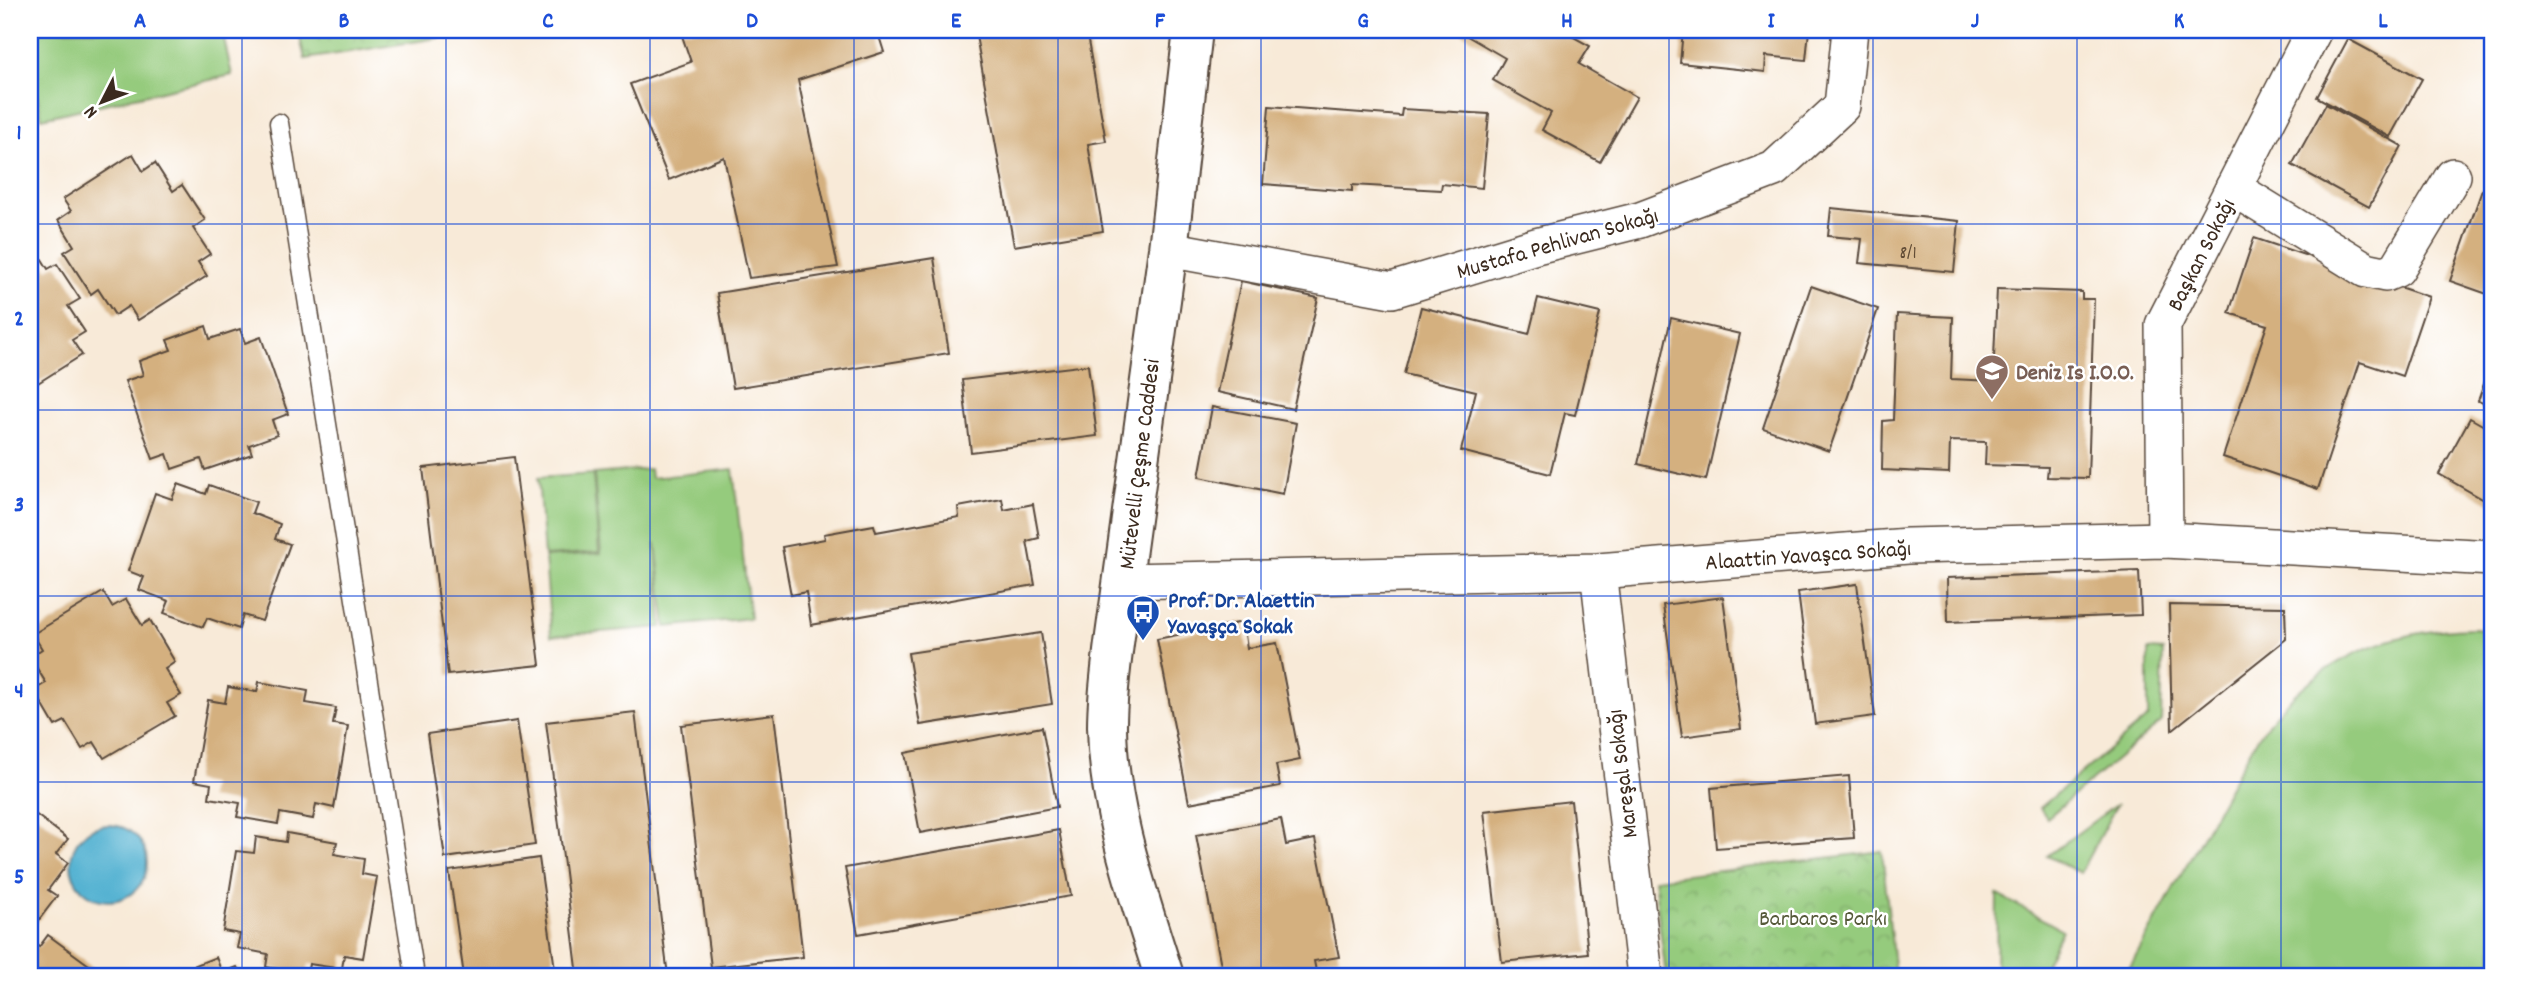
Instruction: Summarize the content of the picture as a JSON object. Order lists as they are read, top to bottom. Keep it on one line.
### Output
{"streets":{"street":["Mustafa Pehlivan Sokağı","Başkan Sokağı","Mütevelli Çeşme Caddesi","Alaattin Yavaşca Sokağı","Mareşal Sokağı"]},"crossings":[["Mustafa Pehlivan Sokağı","Mütevelli Çeşme Caddesi"],["Başkan Sokağı","Alaattin Yavaşca Sokağı"],["Mütevelli Çeşme Caddesi","Alaattin Yavaşca Sokağı"],["Alaattin Yavaşca Sokağı","Mareşal Sokağı"]],"parks":["Barbaros Parkı"],"places":{"school or university":["Deniz Is I.O.O."],"bus stop":["Prof. Dr. Alaettin Yavaşça Sokak"]},"house_numbers":["8/1"],"north":"bottom left","grid":{"columns":["A","B","C","D","E","F","G","H","I","J","K","L"],"rows":["1","2","3","4","5"]}}
